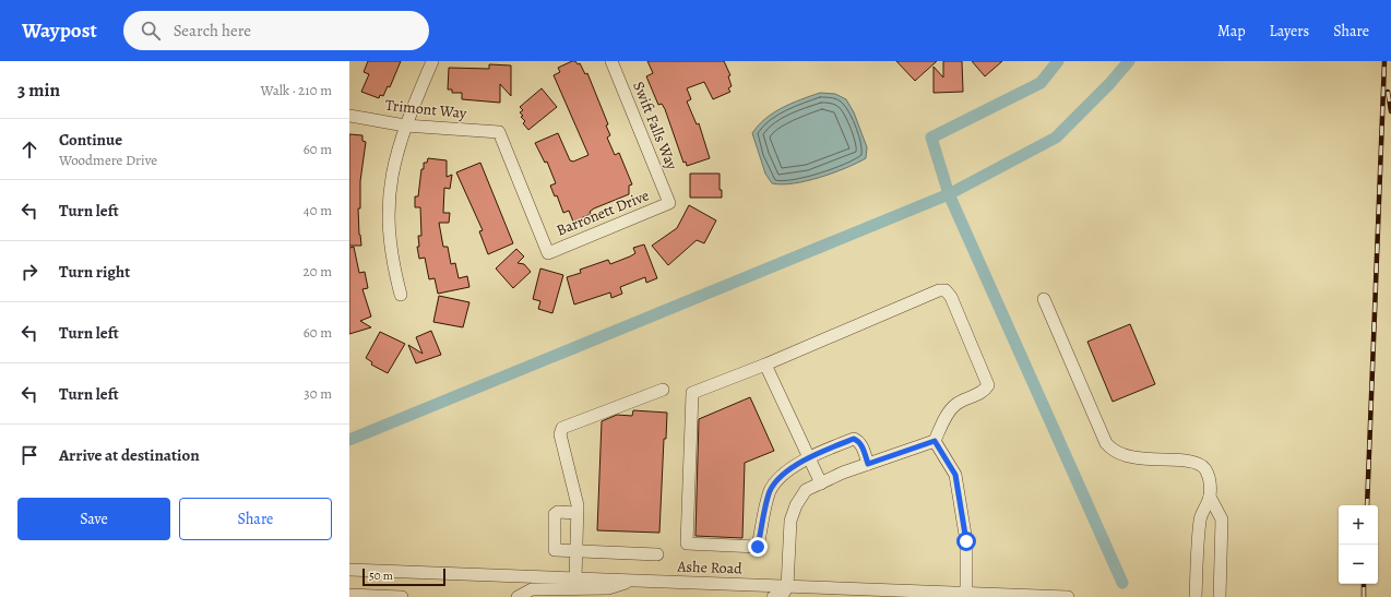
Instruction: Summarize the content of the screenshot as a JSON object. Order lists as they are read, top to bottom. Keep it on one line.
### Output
{"streets":{"street":["Trimont Way","Swift Falls Way","Barronett Drive","Ashe Road"]},"crossings":[["Trimont Way","Barronett Drive"],["Swift Falls Way","Barronett Drive"]],"scale_bar":"50 m","page":{"header":"Waypost","search":"Search here","nav":["Map","Layers","Share"],"heading":["3 min","Walk · 210 m"],"list":[["Continue","Woodmere Drive","60 m"],["Turn left","40 m"],["Turn right","20 m"],["Turn left","60 m"],["Turn left","30 m"],"Arrive at destination"],"buttons":["Save","Share"],"map_buttons":["+","−"],"scale":"50 m"}}
